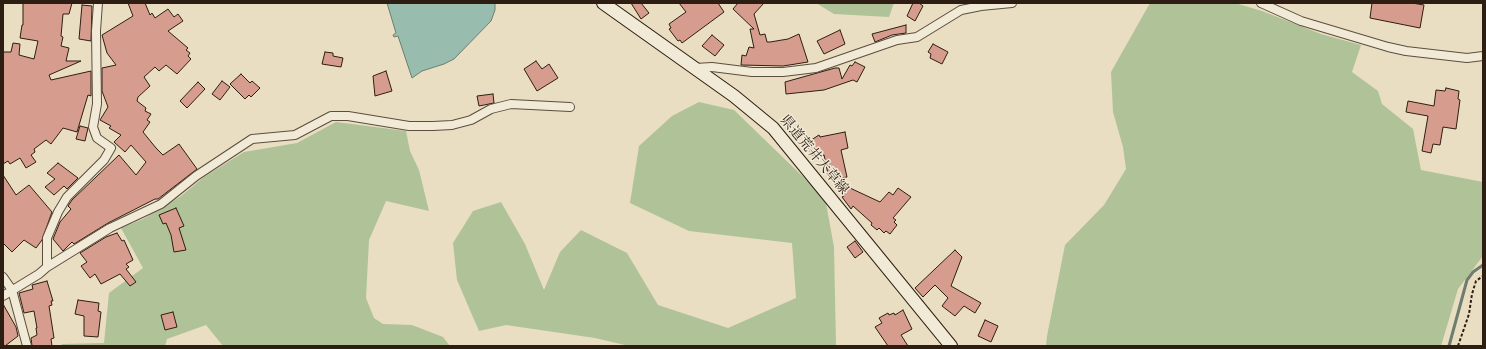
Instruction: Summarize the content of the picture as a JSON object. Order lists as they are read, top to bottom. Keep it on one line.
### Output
{"streets":{"main road":["県道荒井大草線"]}}
